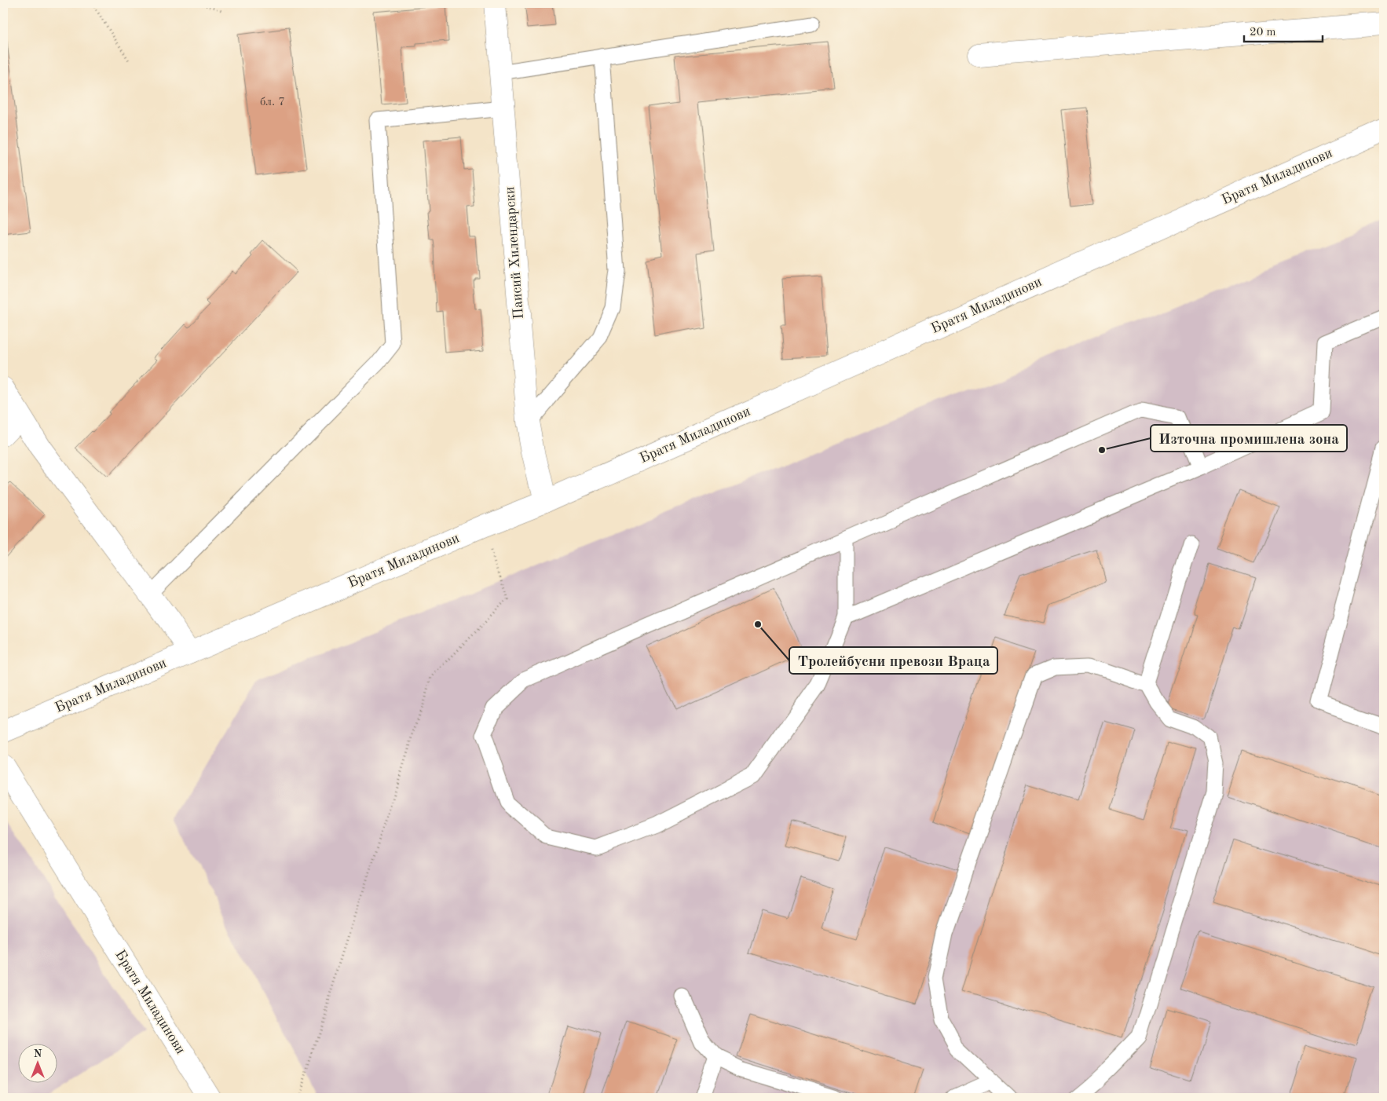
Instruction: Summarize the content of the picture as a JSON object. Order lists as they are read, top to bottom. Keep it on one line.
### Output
{"streets":{"street":["Братя Миладинови","Паисий Хилендарски"]},"crossings":[["Братя Миладинови","Паисий Хилендарски"]],"places":["Източна промишлена зона","Тролейбусни превози Враца"],"house_numbers":["бл. 7"],"scale_bar":"20 m","north":"top"}
